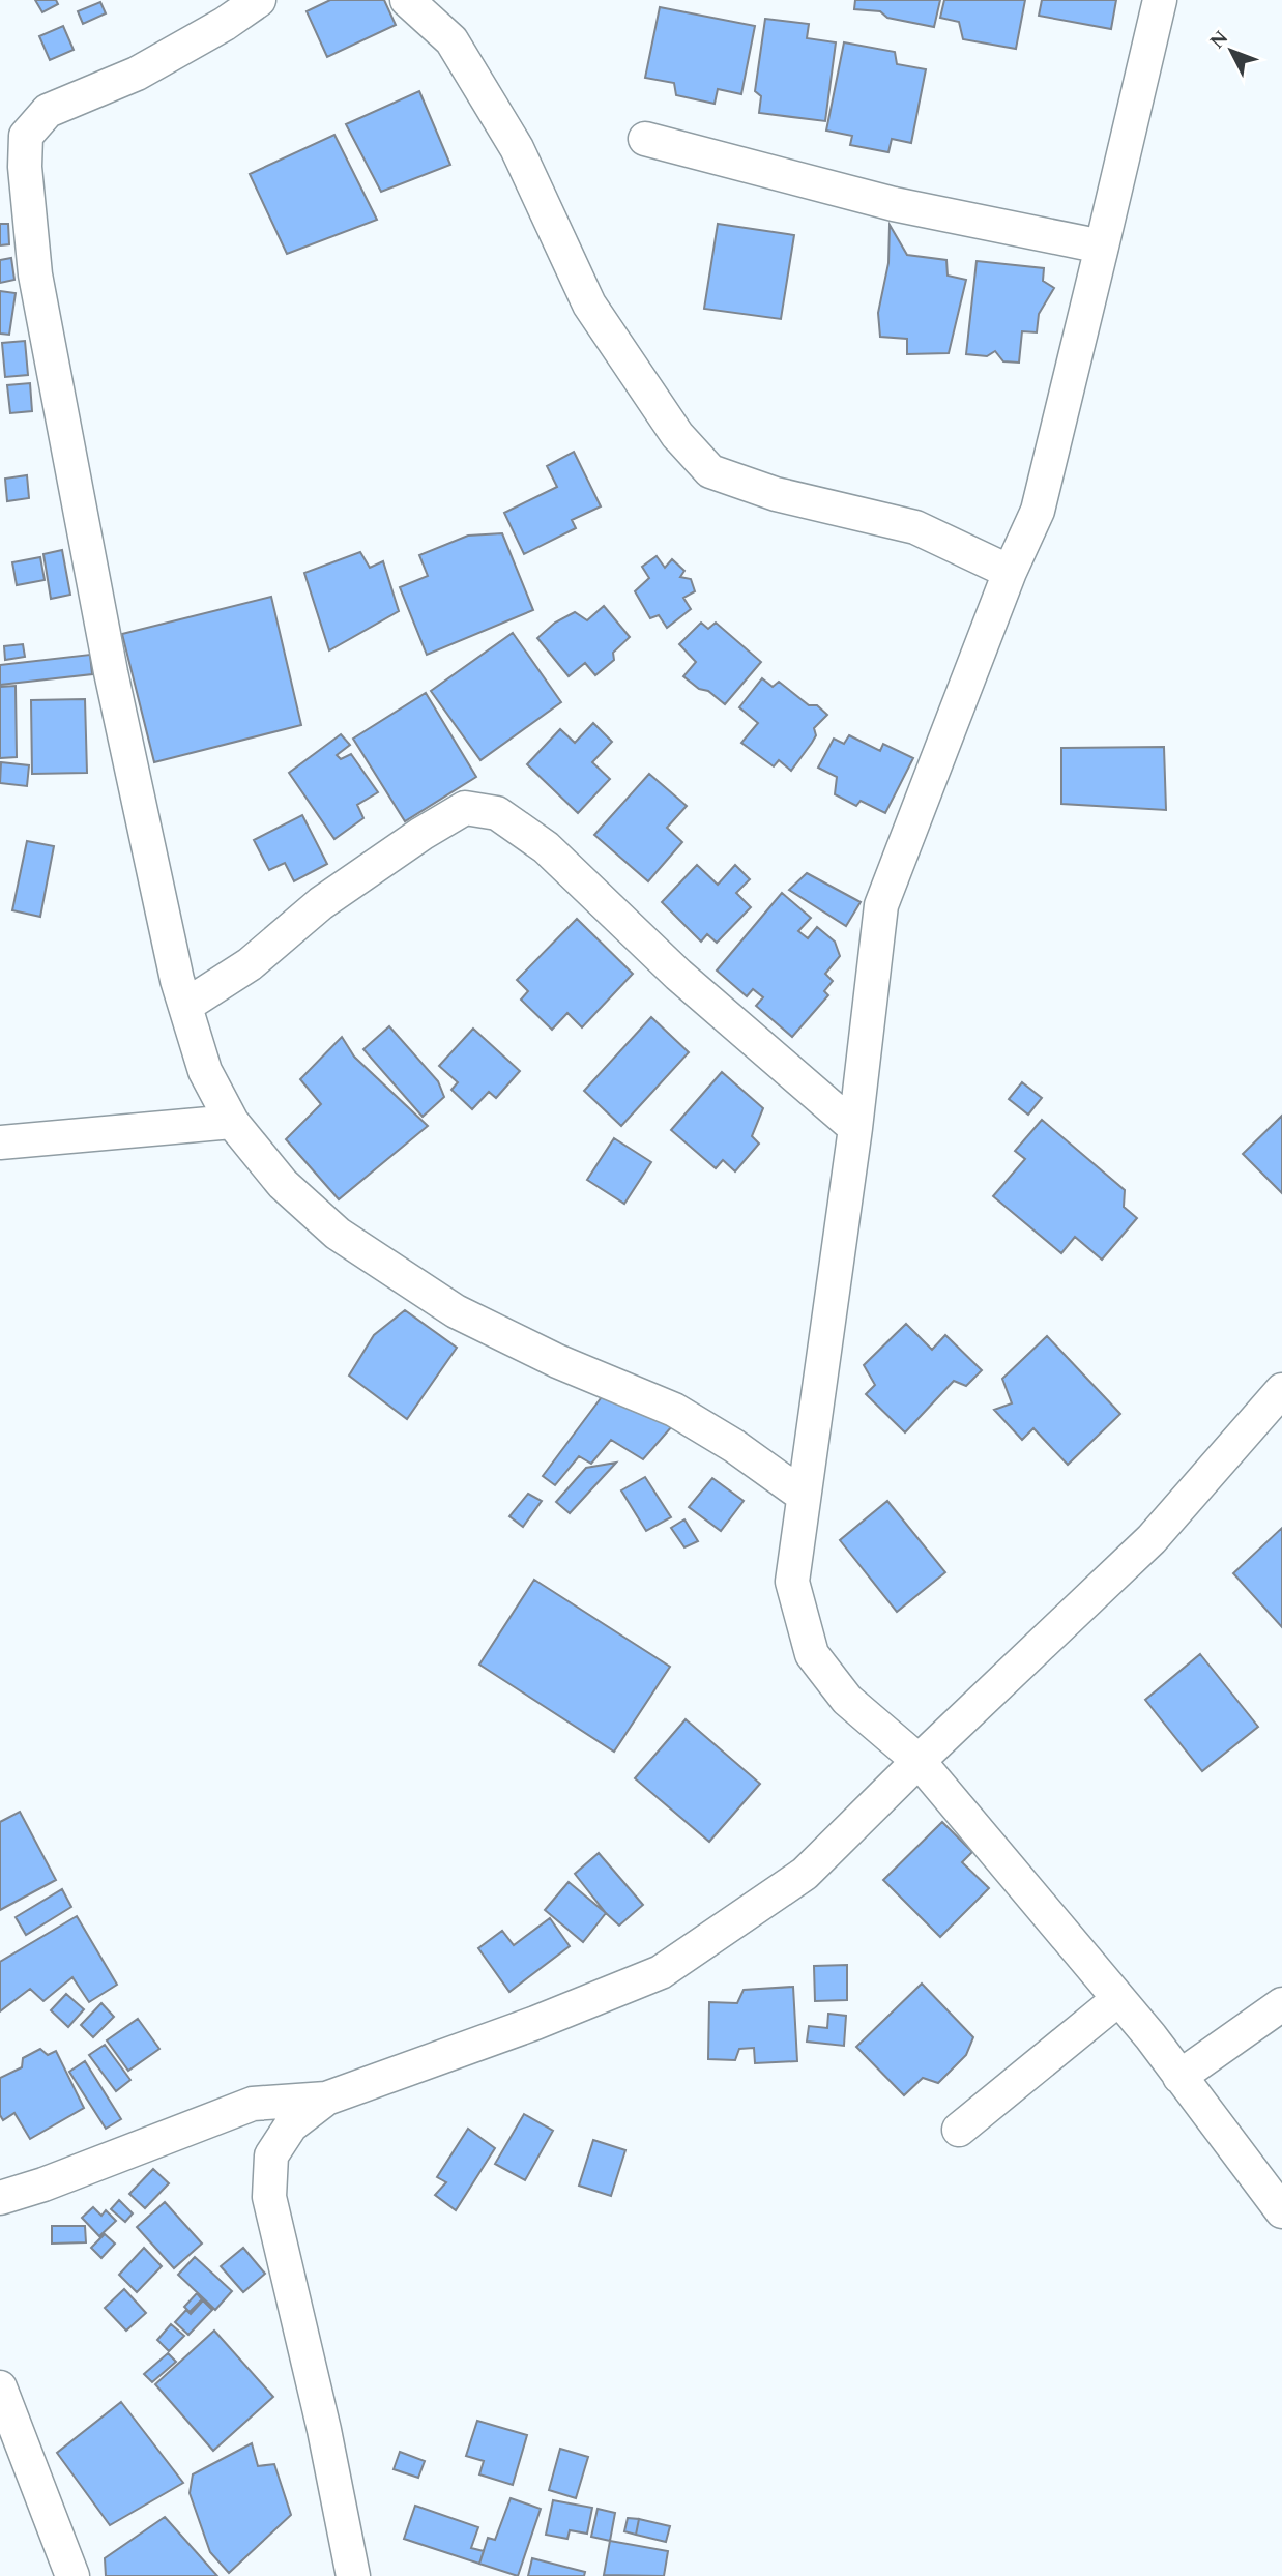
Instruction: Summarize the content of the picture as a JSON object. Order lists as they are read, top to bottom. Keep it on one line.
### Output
{"north":"top left"}
